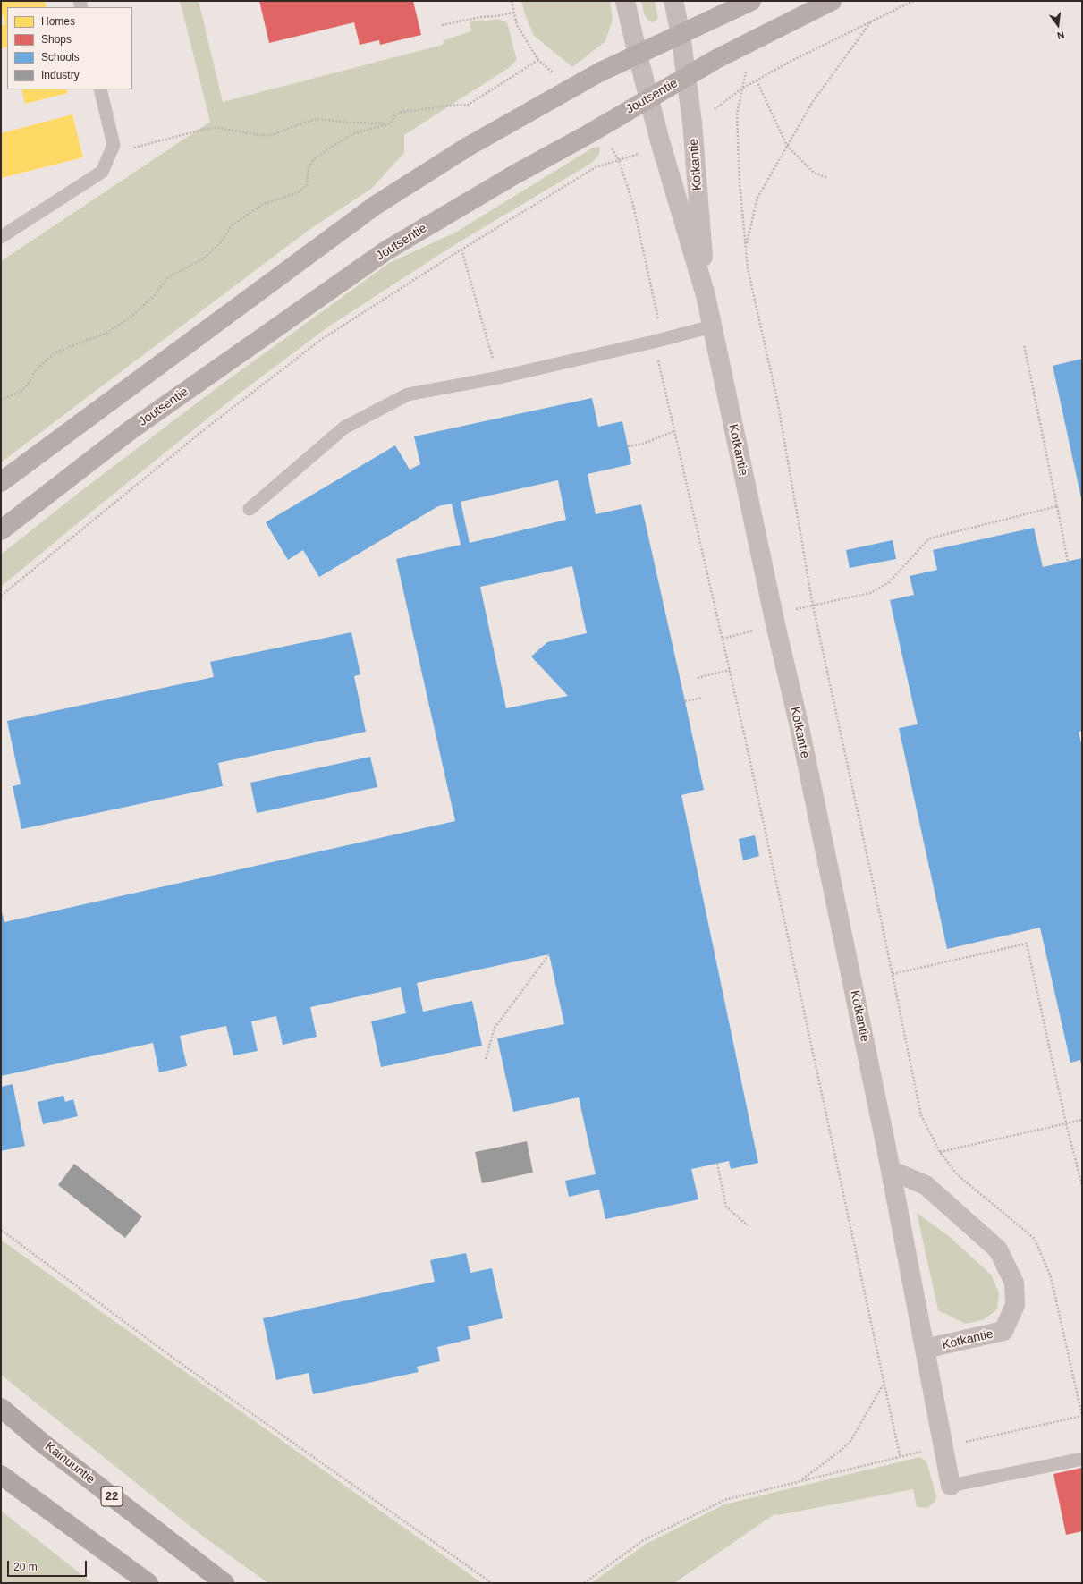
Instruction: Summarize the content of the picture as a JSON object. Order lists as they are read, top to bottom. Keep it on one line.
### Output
{"streets":{"highway":["Kainuuntie","22"],"main road":["Joutsentie"],"street":["Kotkantie"]},"crossings":[["Joutsentie","Kotkantie"]],"legend":["Homes","Shops","Schools","Industry"],"scale_bar":"20 m","north":"bottom"}
